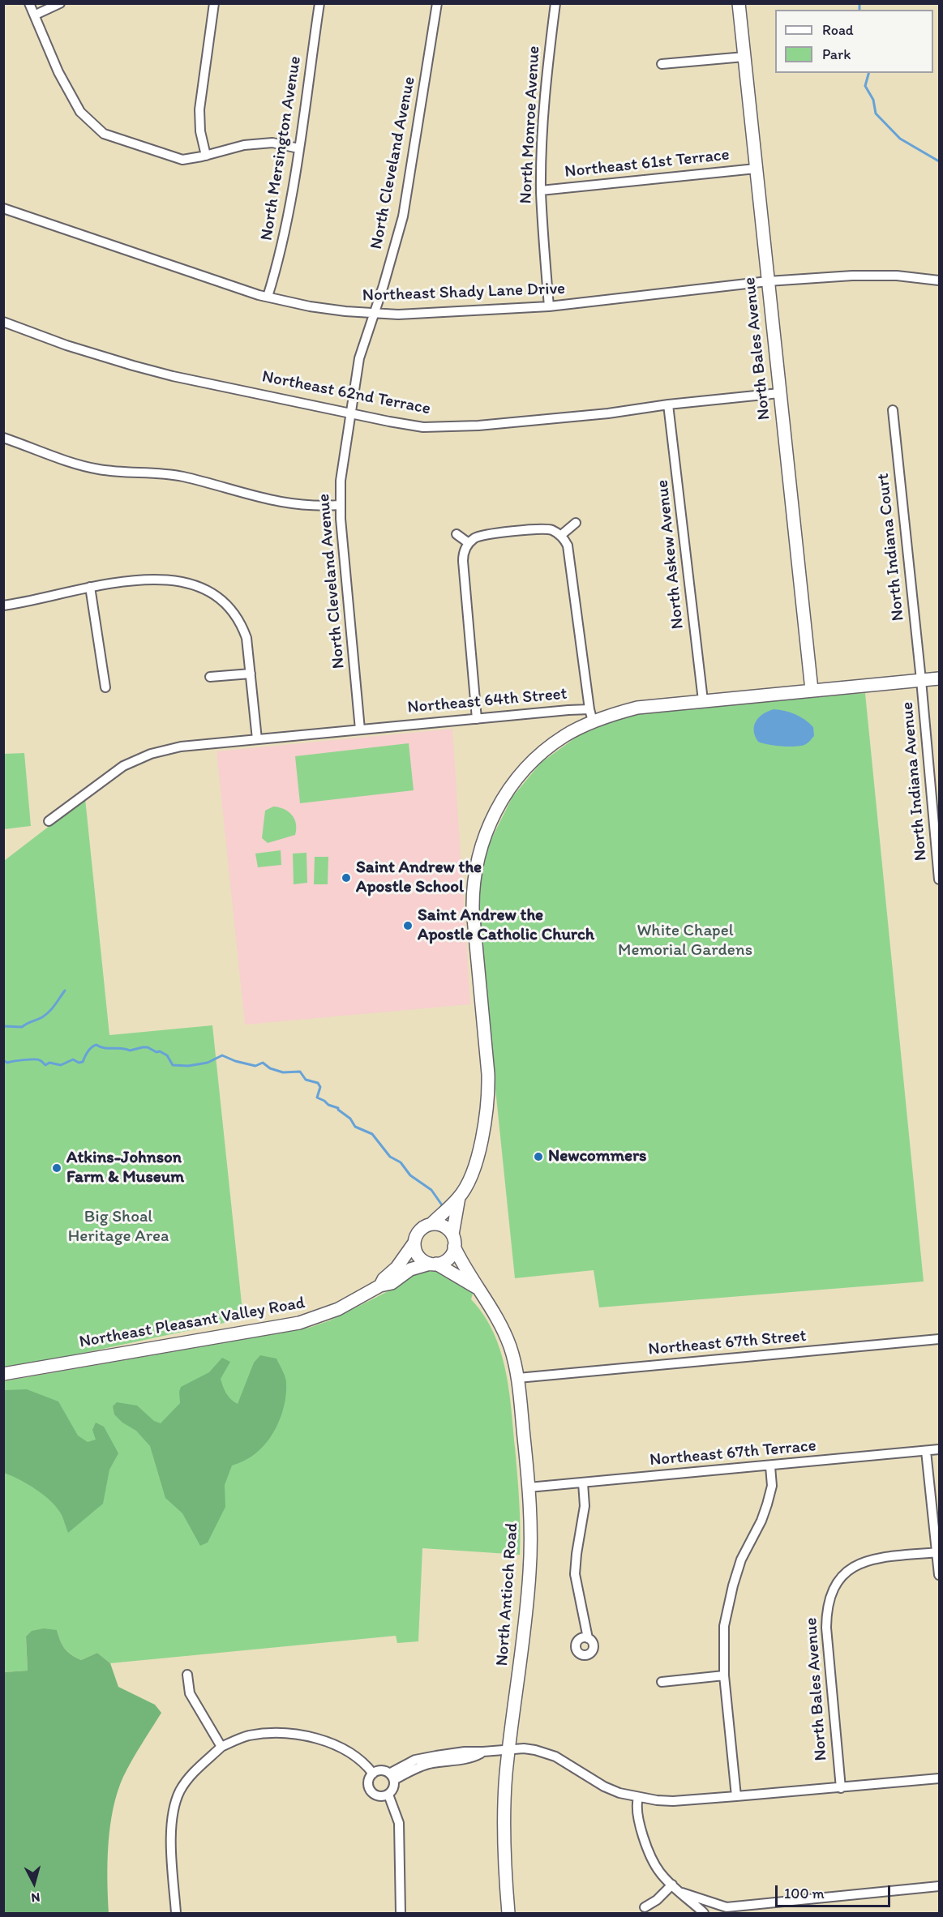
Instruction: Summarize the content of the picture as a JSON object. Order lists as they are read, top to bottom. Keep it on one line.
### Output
{"streets":{"street":["North Monroe Avenue","North Mersington Avenue","North Cleveland Avenue","Northeast 61st Terrace","Northeast Shady Lane Drive","North Bales Avenue","Northeast 62nd Terrace","North Indiana Court","North Askew Avenue","Northeast 64th Street","North Indiana Avenue","Northeast Pleasant Valley Road","Northeast 67th Street","Northeast 67th Terrace","North Antioch Road"]},"crossings":[["North Monroe Avenue","Northeast 61st Terrace"],["North Monroe Avenue","Northeast Shady Lane Drive"],["North Mersington Avenue","Northeast Shady Lane Drive"],["North Cleveland Avenue","Northeast Shady Lane Drive"],["North Cleveland Avenue","Northeast 62nd Terrace"],["North Cleveland Avenue","Northeast 64th Street"],["Northeast 61st Terrace","North Bales Avenue"],["Northeast Shady Lane Drive","North Bales Avenue"],["North Bales Avenue","Northeast 62nd Terrace"],["Northeast 62nd Terrace","North Askew Avenue"],["North Indiana Court","North Indiana Avenue"],["Northeast Pleasant Valley Road","North Antioch Road"],["Northeast 67th Street","North Antioch Road"],["Northeast 67th Terrace","North Antioch Road"]],"parks":["White Chapel Memorial Gardens","Big Shoal Heritage Area"],"places":["Saint Andrew the Apostle School","Saint Andrew the Apostle Catholic Church","Newcommers","Atkins-Johnson Farm & Museum"],"legend":["Road","Park"],"scale_bar":"100 m","north":"bottom"}
